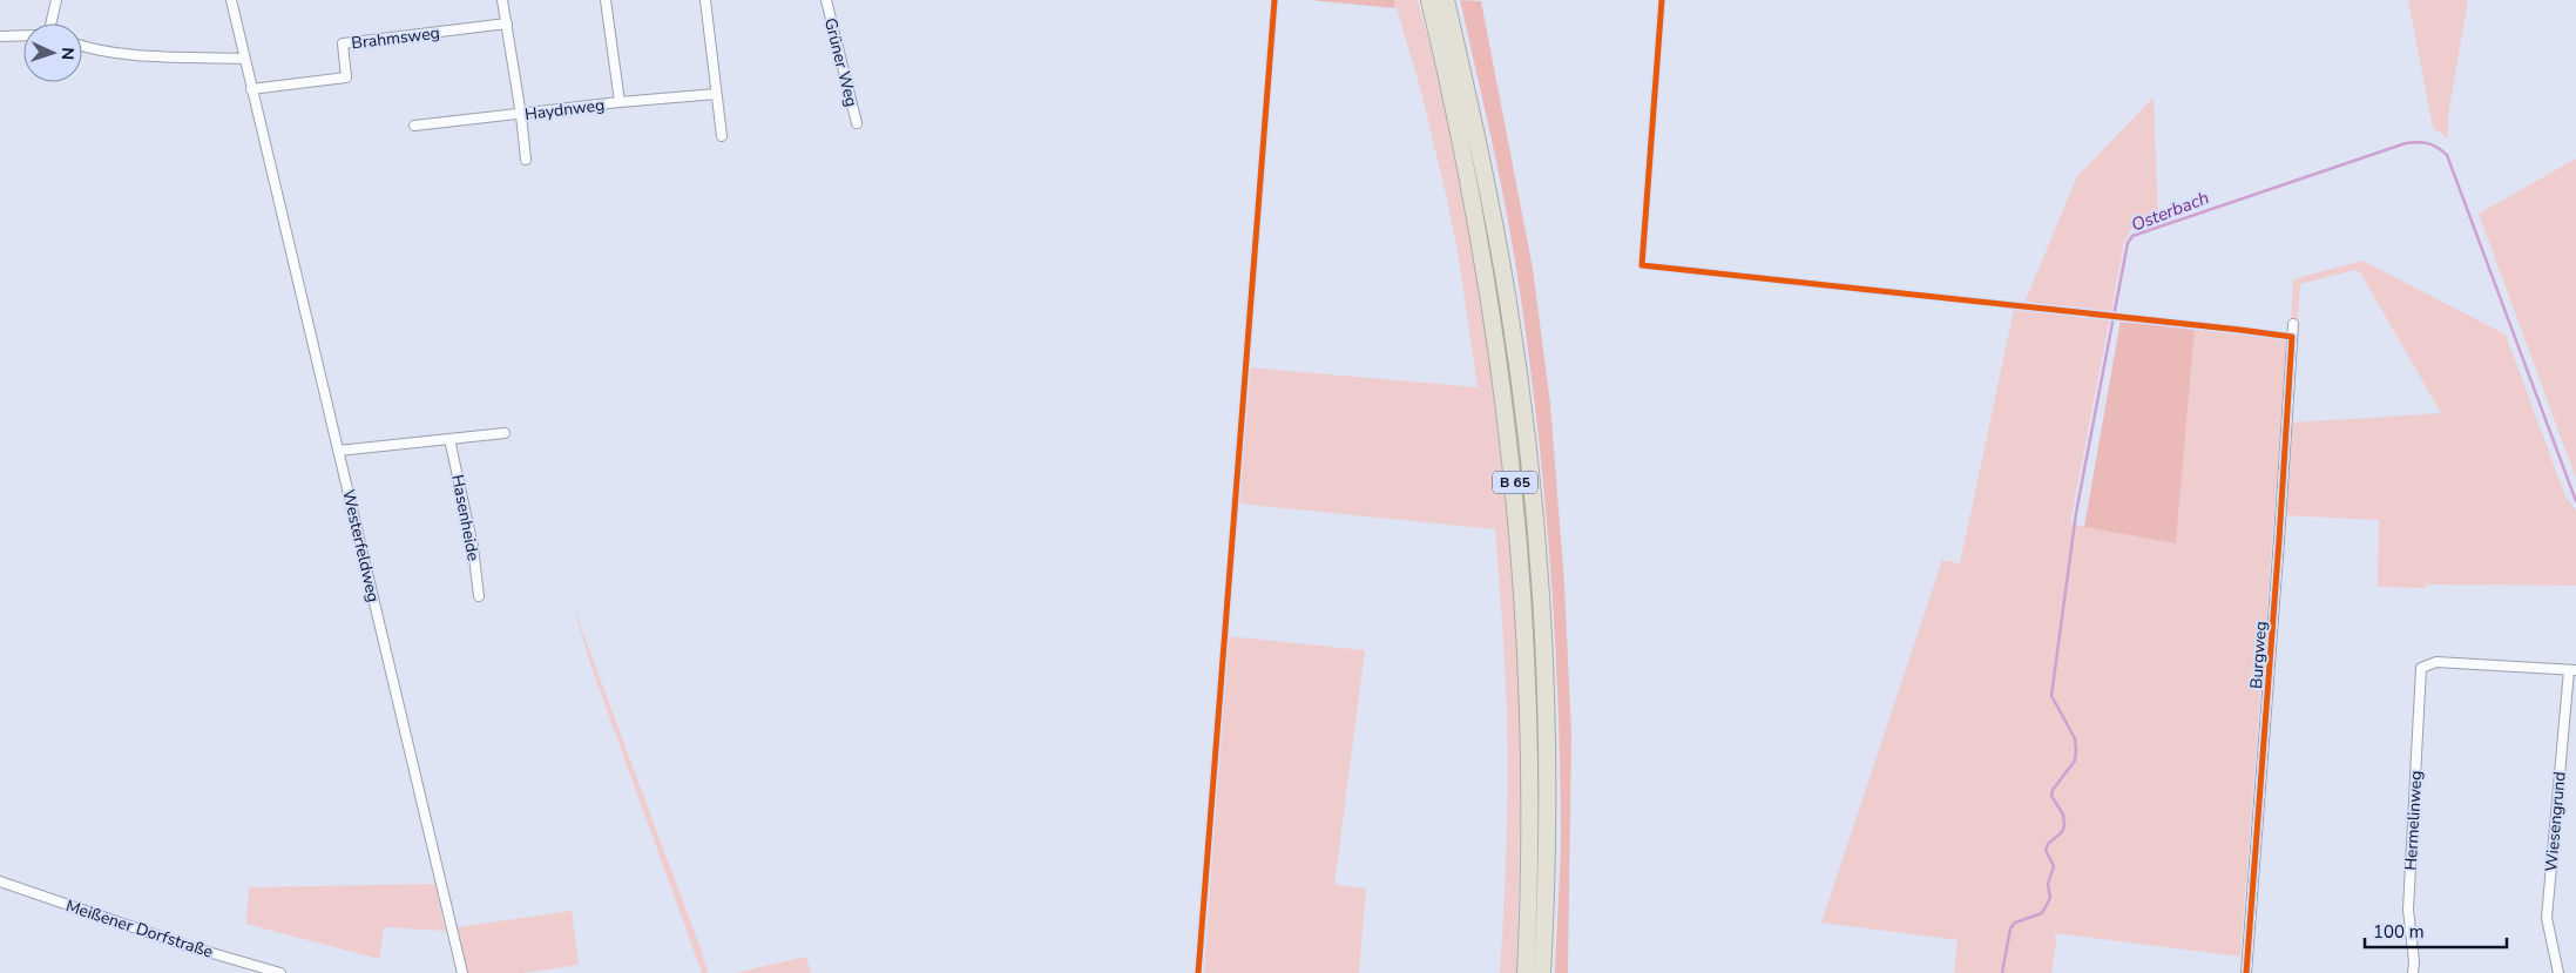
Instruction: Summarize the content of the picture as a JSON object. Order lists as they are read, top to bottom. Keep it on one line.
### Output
{"streets":{"highway":["B 65"],"street":["Brahmsweg","Grüner Weg","Haydnweg","Hasenheide","Westerfeldweg","Burgweg","Hermelinweg","Wiesengrund","Meißener Dorfstraße"]},"crossings":[["Brahmsweg","Westerfeldweg"],["Hermelinweg","Wiesengrund"]],"water":["Osterbach"],"scale_bar":"100 m","north":"right"}
